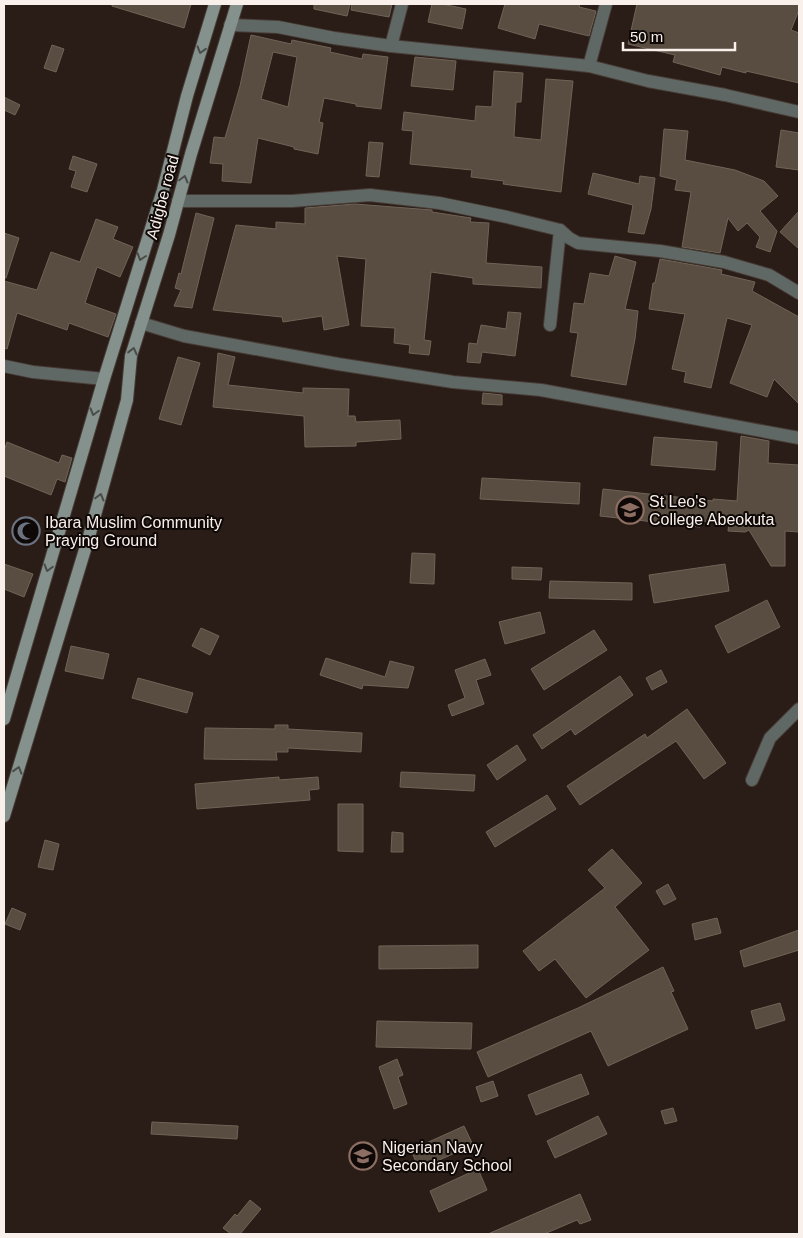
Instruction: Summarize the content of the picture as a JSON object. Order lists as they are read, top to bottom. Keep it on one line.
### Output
{"streets":{"main road":["Adigbe road"]},"places":{"school or university":["St Leo's College Abeokuta","Nigerian Navy Secondary School"],"mosque":["Ibara Muslim Community Praying Ground"]},"scale_bar":"50 m"}
